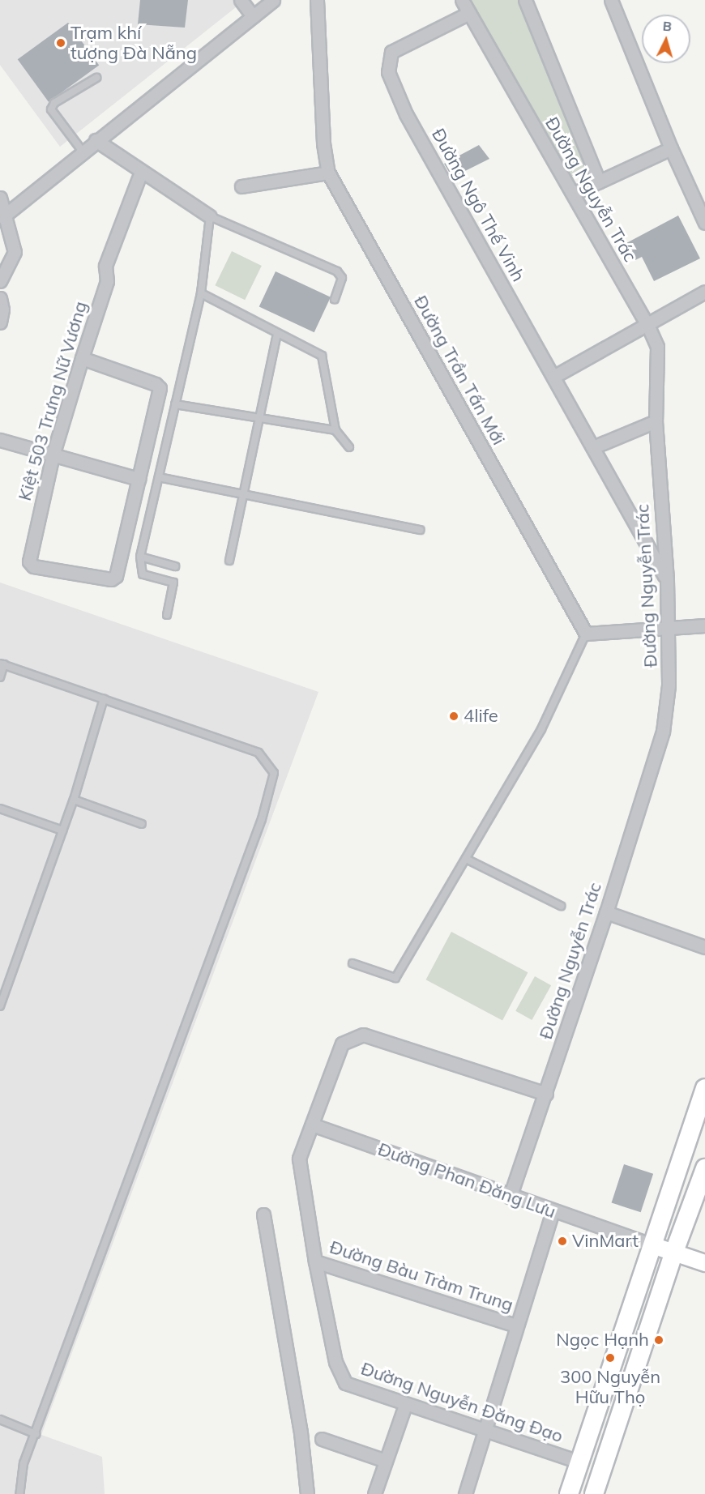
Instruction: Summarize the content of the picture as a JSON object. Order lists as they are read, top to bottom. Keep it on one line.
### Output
{"streets":{"street":["Đường Nguyễn Trác","Đường Ngô Thế Vinh","Đường Trần Tấn Mới","Kiệt 503 Trưng Nữ Vương","Đường Phan Đăng Lưu","Đường Bàu Tràm Trung","Đường Nguyễn Đăng Đạo"]},"crossings":[["Đường Nguyễn Trác","Đường Ngô Thế Vinh"],["Đường Nguyễn Trác","Đường Phan Đăng Lưu"],["Đường Nguyễn Trác","Đường Nguyễn Đăng Đạo"],["Đường Phan Đăng Lưu","Đường Nguyễn Đăng Đạo"],["Đường Bàu Tràm Trung","Đường Nguyễn Đăng Đạo"]],"places":["Trạm khí tượng Đà Nẵng","4life","VinMart","Ngọc Hạnh","300 Nguyễn Hữu Thọ"],"north":"top"}
